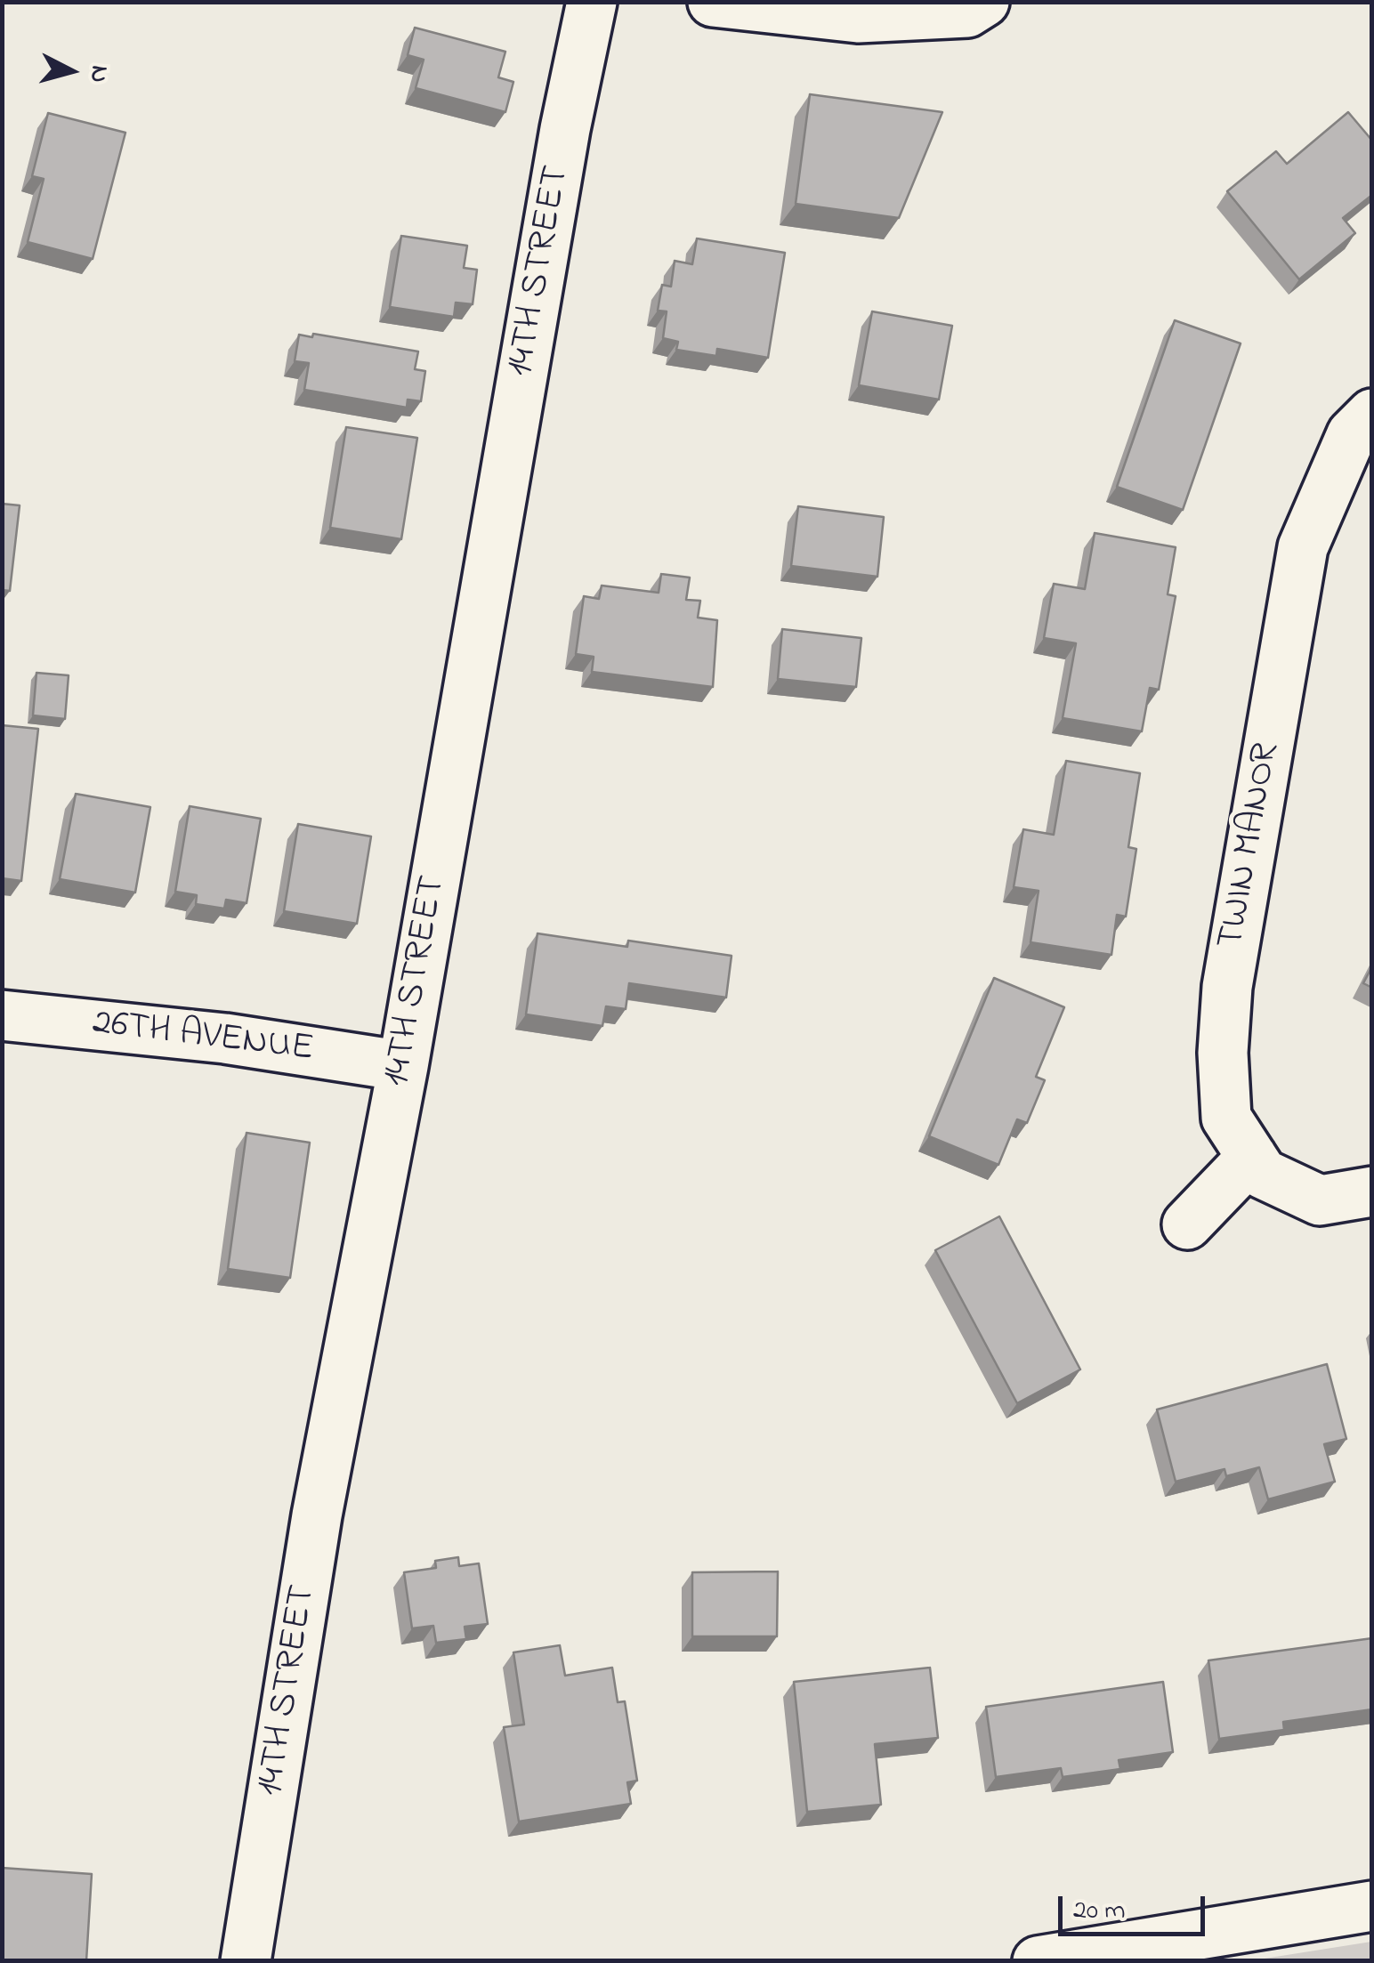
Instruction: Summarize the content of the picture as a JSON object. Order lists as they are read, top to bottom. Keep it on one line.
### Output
{"streets":{"street":["14TH STREET","TWIN MANOR","26TH AVENUE"]},"crossings":[["14TH STREET","26TH AVENUE"]],"scale_bar":"20 m","north":"right"}
